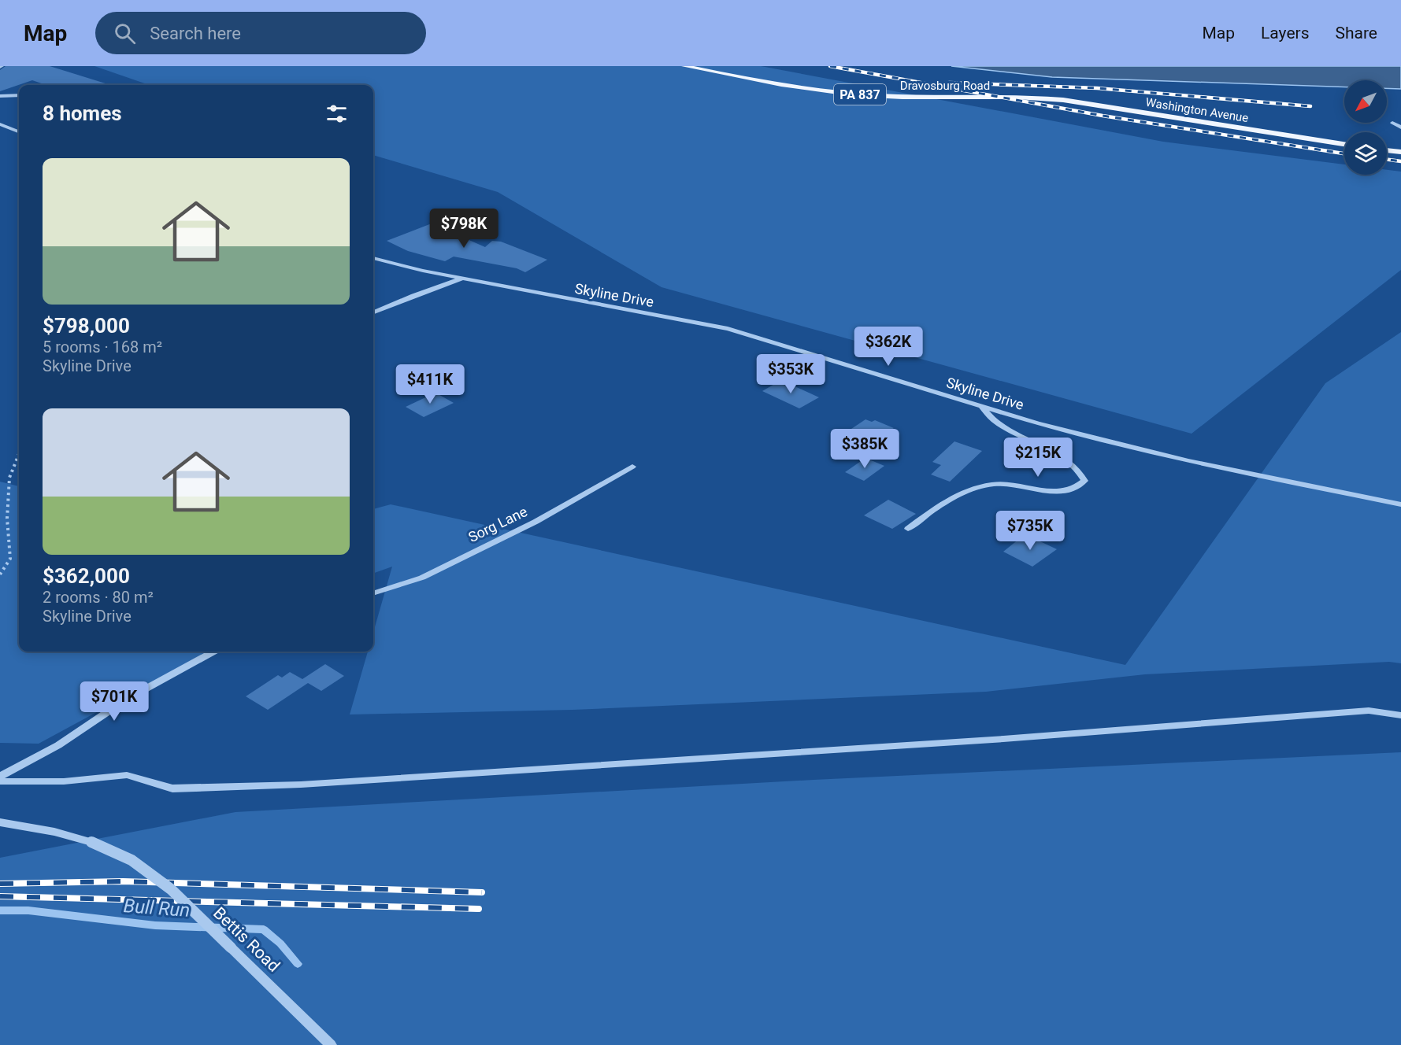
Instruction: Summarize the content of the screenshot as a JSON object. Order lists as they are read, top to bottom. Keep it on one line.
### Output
{"streets":{"main road":["Dravosburg Road","PA 837","Washington Avenue"],"street":["Skyline Drive","Sorg Lane","Bettis Road"]},"crossings":[["Dravosburg Road","Washington Avenue"]],"water":["Bull Run"],"north":"bottom left","page":{"header":"Map","search":"Search here","nav":["Map","Layers","Share"],"heading":"8 homes","list":[{"name":"$798,000","note":"5 rooms · 168 m² · Skyline Drive"},{"name":"$362,000","note":"2 rooms · 80 m² · Skyline Drive"}],"price":["$798K","$362K","$353K","$411K","$385K","$215K","$735K","$701K"]}}
